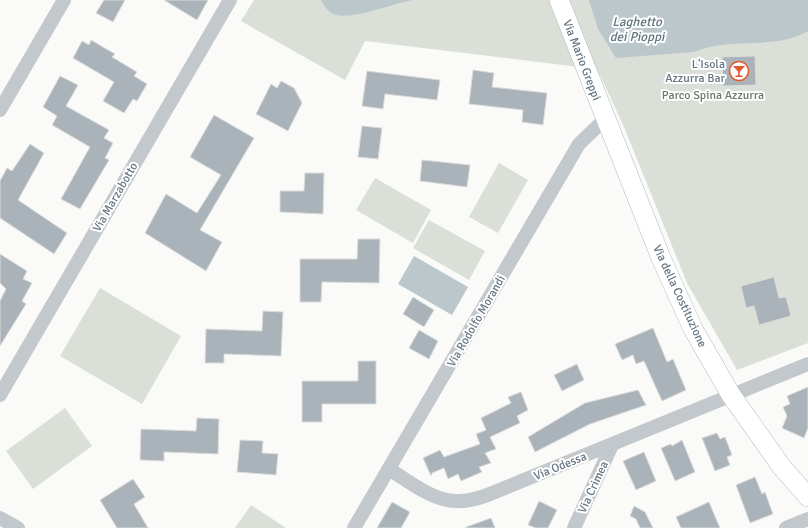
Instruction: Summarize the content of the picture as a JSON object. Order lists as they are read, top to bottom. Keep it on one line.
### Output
{"streets":{"main road":["Via Mario Greppi","Via della Costituzione"],"street":["Via Marzabotto","Via Rodolfo Morandi","Via Odessa","Via Crimea"]},"crossings":[["Via Mario Greppi","Via della Costituzione"],["Via Mario Greppi","Via Rodolfo Morandi"],["Via della Costituzione","Via Rodolfo Morandi"],["Via della Costituzione","Via Odessa"],["Via Rodolfo Morandi","Via Odessa"],["Via Odessa","Via Crimea"]],"water":["Laghetto dei Pioppi"],"parks":["Parco Spina Azzurra"],"places":{"bar":["L'Isola Azzurra Bar"]}}
